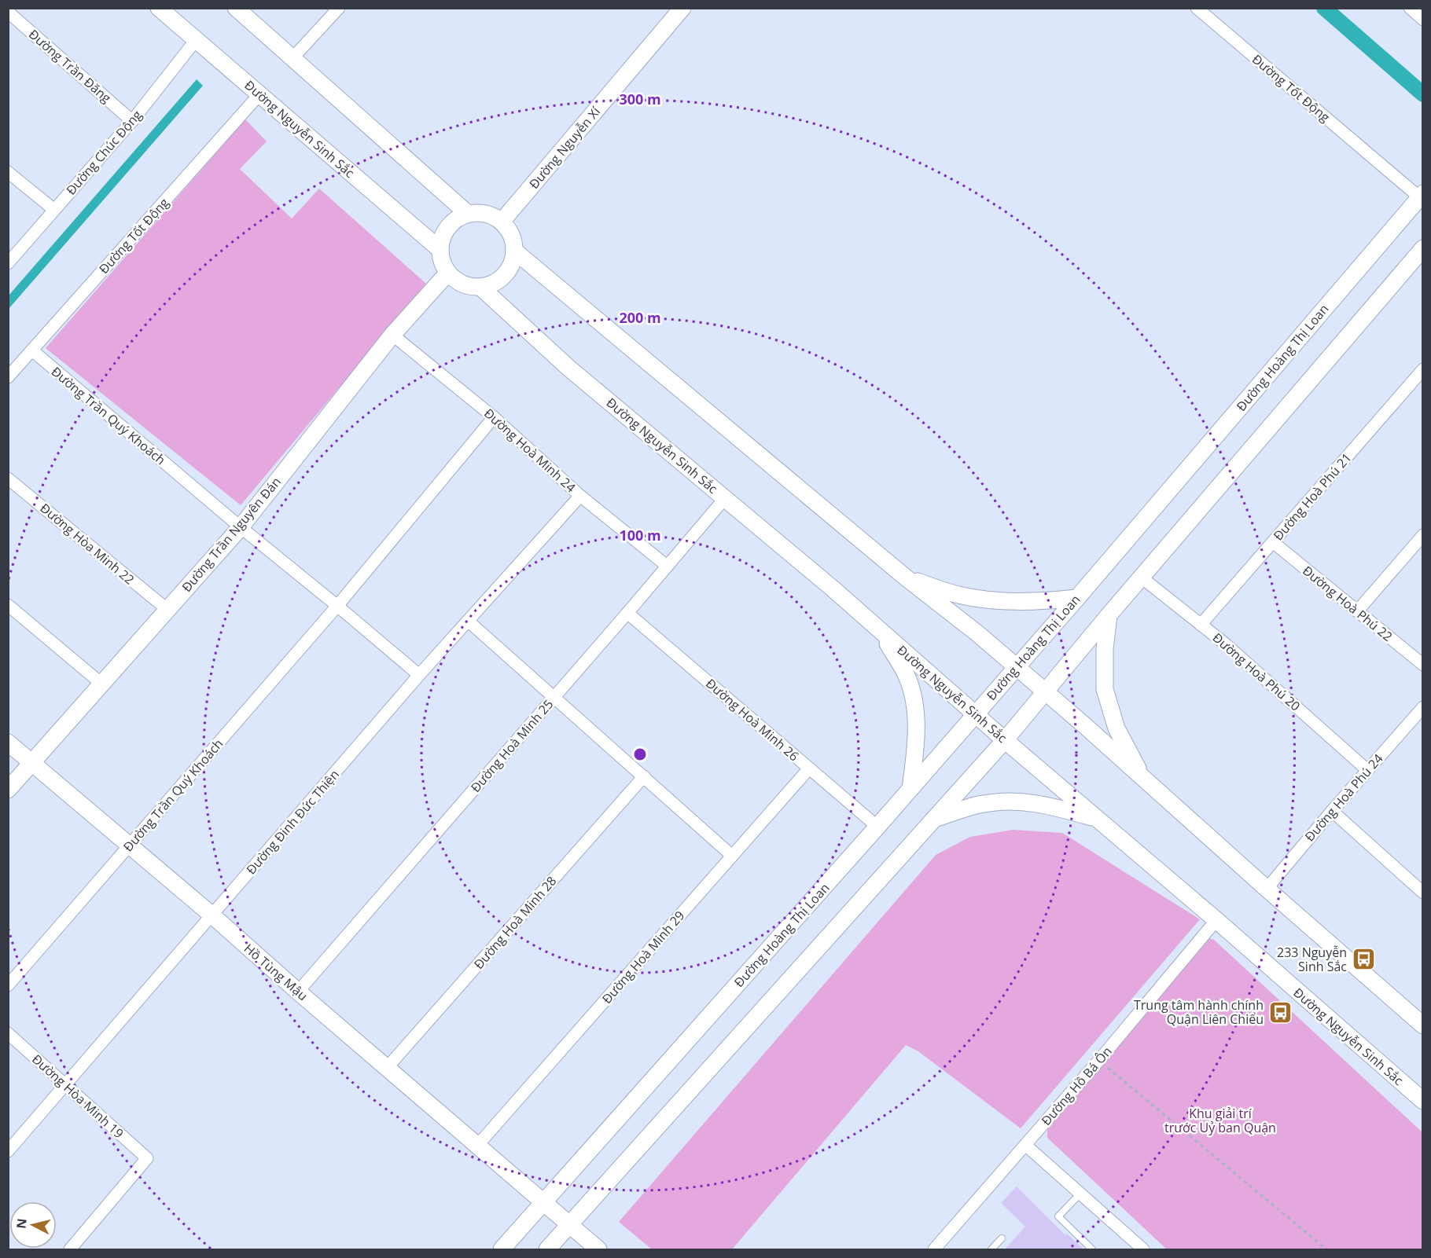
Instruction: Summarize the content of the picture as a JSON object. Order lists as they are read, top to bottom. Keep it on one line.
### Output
{"streets":{"main road":["Đường Nguyễn Sinh Sắc","Đường Nguyễn Xí","Đường Hoàng Thị Loan","Đường Trần Nguyên Đán","Hồ Tùng Mậu"],"street":["Đường Trần Đăng","Đường Tốt Động","Đường Chúc Động","Đường Trần Quý Khoách","Đường Hoà Minh 24","Đường Hoà Phú 21","Đường Hòa Minh 22","Đường Hoà Phú 22","Đường Hoà Phú 20","Đường Hoà Minh 26","Đường Hoà Minh 25","Đường Hoà Phú 24","Đường Đinh Đức Thiện","Đường Hoà Minh 28","Đường Hoà Minh 29","Đường Hồ Bá Ôn","Đường Hòa Minh 19"]},"crossings":[["Đường Trần Đăng","Đường Chúc Động"],["Đường Tốt Động","Đường Nguyễn Sinh Sắc"],["Đường Tốt Động","Đường Hoàng Thị Loan"],["Đường Tốt Động","Đường Trần Quý Khoách"],["Đường Nguyễn Sinh Sắc","Đường Nguyễn Xí"],["Đường Nguyễn Sinh Sắc","Đường Chúc Động"],["Đường Nguyễn Sinh Sắc","Đường Hoàng Thị Loan"],["Đường Nguyễn Sinh Sắc","Đường Trần Nguyên Đán"],["Đường Nguyễn Sinh Sắc","Đường Hoà Minh 25"],["Đường Nguyễn Sinh Sắc","Đường Hồ Bá Ôn"],["Đường Nguyễn Xí","Đường Trần Nguyên Đán"],["Đường Hoàng Thị Loan","Đường Hoà Minh 26"],["Đường Hoàng Thị Loan","Hồ Tùng Mậu"],["Đường Trần Quý Khoách","Đường Hoà Minh 24"],["Đường Trần Quý Khoách","Đường Trần Nguyên Đán"],["Đường Trần Quý Khoách","Đường Đinh Đức Thiện"],["Đường Trần Quý Khoách","Hồ Tùng Mậu"],["Đường Hoà Minh 24","Đường Trần Nguyên Đán"],["Đường Hoà Minh 24","Đường Hoà Minh 25"],["Đường Hoà Minh 24","Đường Đinh Đức Thiện"],["Đường Hoà Phú 21","Đường Hoà Phú 22"],["Đường Hoà Phú 21","Đường Hoà Phú 20"],["Đường Trần Nguyên Đán","Đường Hòa Minh 22"],["Đường Trần Nguyên Đán","Hồ Tùng Mậu"],["Đường Hoà Phú 20","Đường Hoà Phú 24"],["Đường Hoà Minh 26","Đường Hoà Minh 25"],["Đường Hoà Minh 26","Đường Hoà Minh 29"],["Đường Hoà Minh 25","Hồ Tùng Mậu"],["Đường Đinh Đức Thiện","Hồ Tùng Mậu"],["Đường Đinh Đức Thiện","Đường Hòa Minh 19"],["Đường Hoà Minh 28","Hồ Tùng Mậu"],["Đường Hoà Minh 29","Hồ Tùng Mậu"]],"parks":["Khu giải trí trước Uỷ ban Quận"],"places":{"bus stop":["233 Nguyễn Sinh Sắc","Trung tâm hành chính Quận Liên Chiểu"]},"north":"left","rings":["300 m","200 m","100 m"]}
